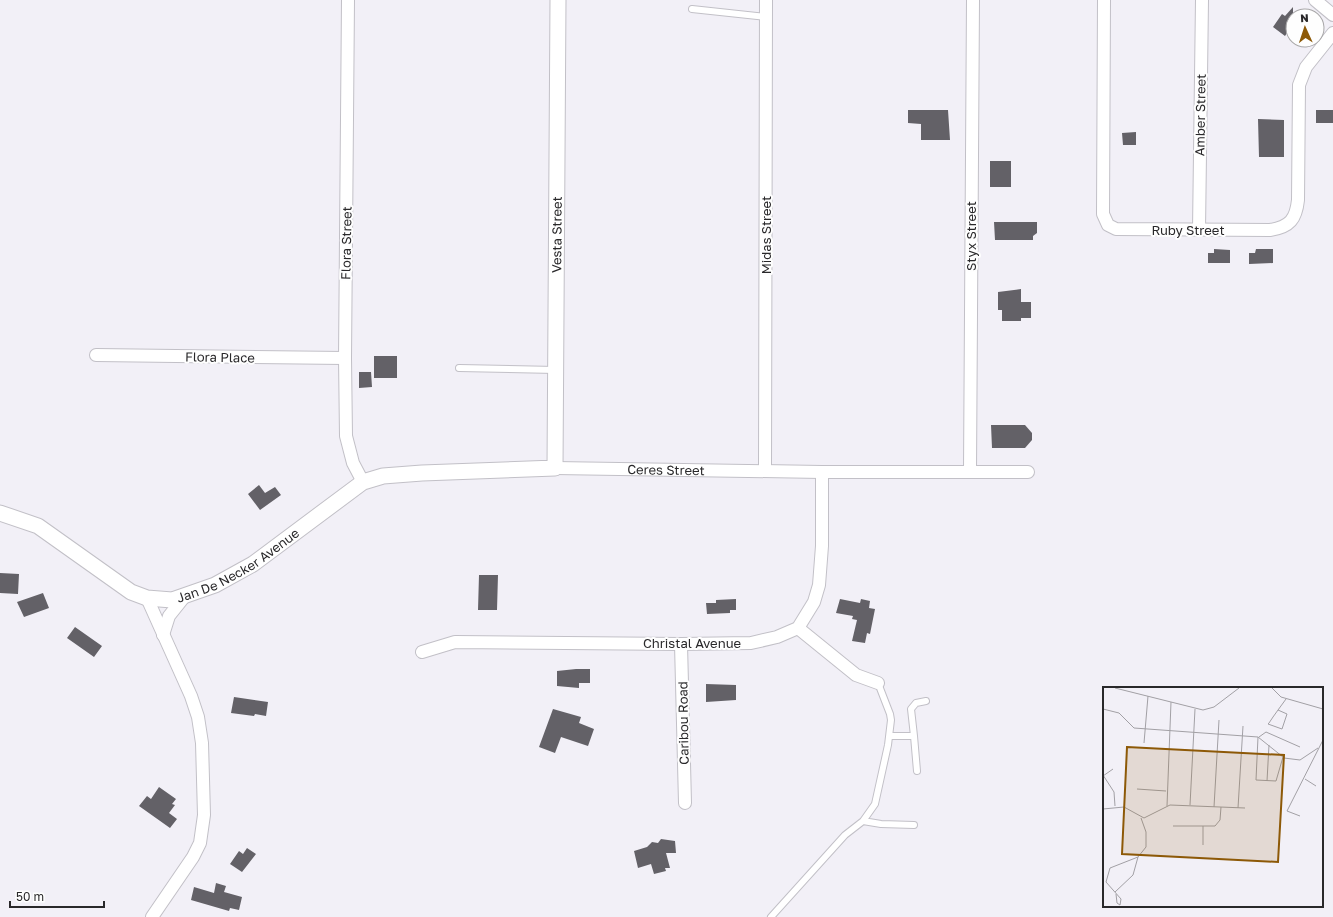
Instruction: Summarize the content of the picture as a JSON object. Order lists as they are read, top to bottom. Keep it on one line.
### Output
{"streets":{"street":["Amber Street","Ruby Street","Vesta Street","Midas Street","Styx Street","Flora Street","Flora Place","Ceres Street","Jan De Necker Avenue","Christal Avenue","Caribou Road"]},"crossings":[["Amber Street","Ruby Street"],["Vesta Street","Ceres Street"],["Midas Street","Ceres Street"],["Styx Street","Ceres Street"],["Flora Street","Flora Place"],["Flora Street","Ceres Street"],["Flora Street","Jan De Necker Avenue"],["Ceres Street","Jan De Necker Avenue"],["Christal Avenue","Caribou Road"]],"scale_bar":"50 m","north":"top"}
